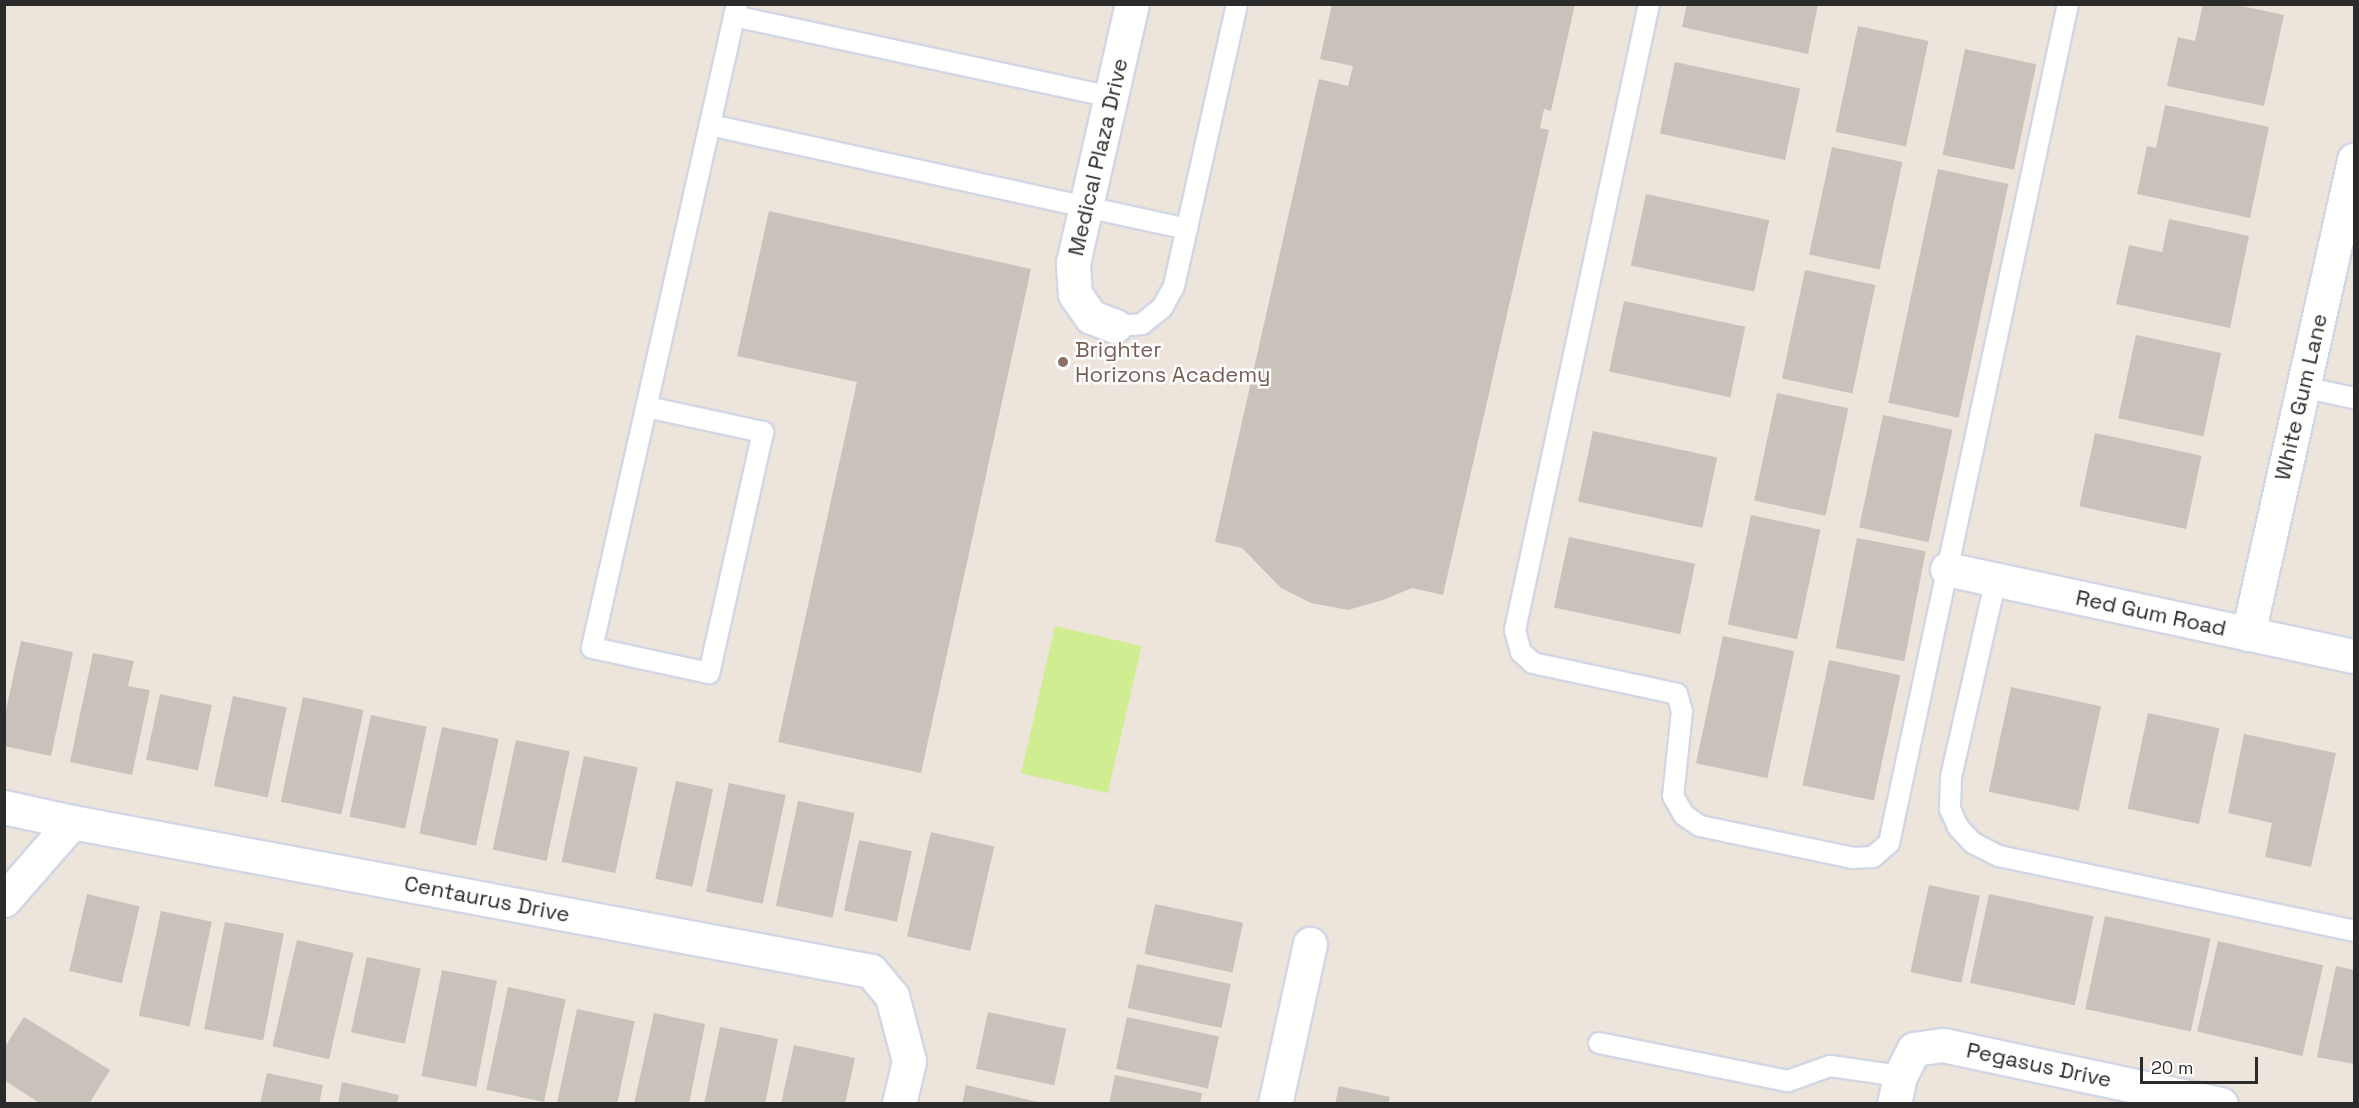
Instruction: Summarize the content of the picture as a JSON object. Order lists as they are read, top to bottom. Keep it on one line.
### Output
{"streets":{"street":["Medical Plaza Drive","White Gum Lane","Red Gum Road","Centaurus Drive","Pegasus Drive"]},"crossings":[["White Gum Lane","Red Gum Road"]],"places":["Brighter Horizons Academy"],"scale_bar":"20 m"}
